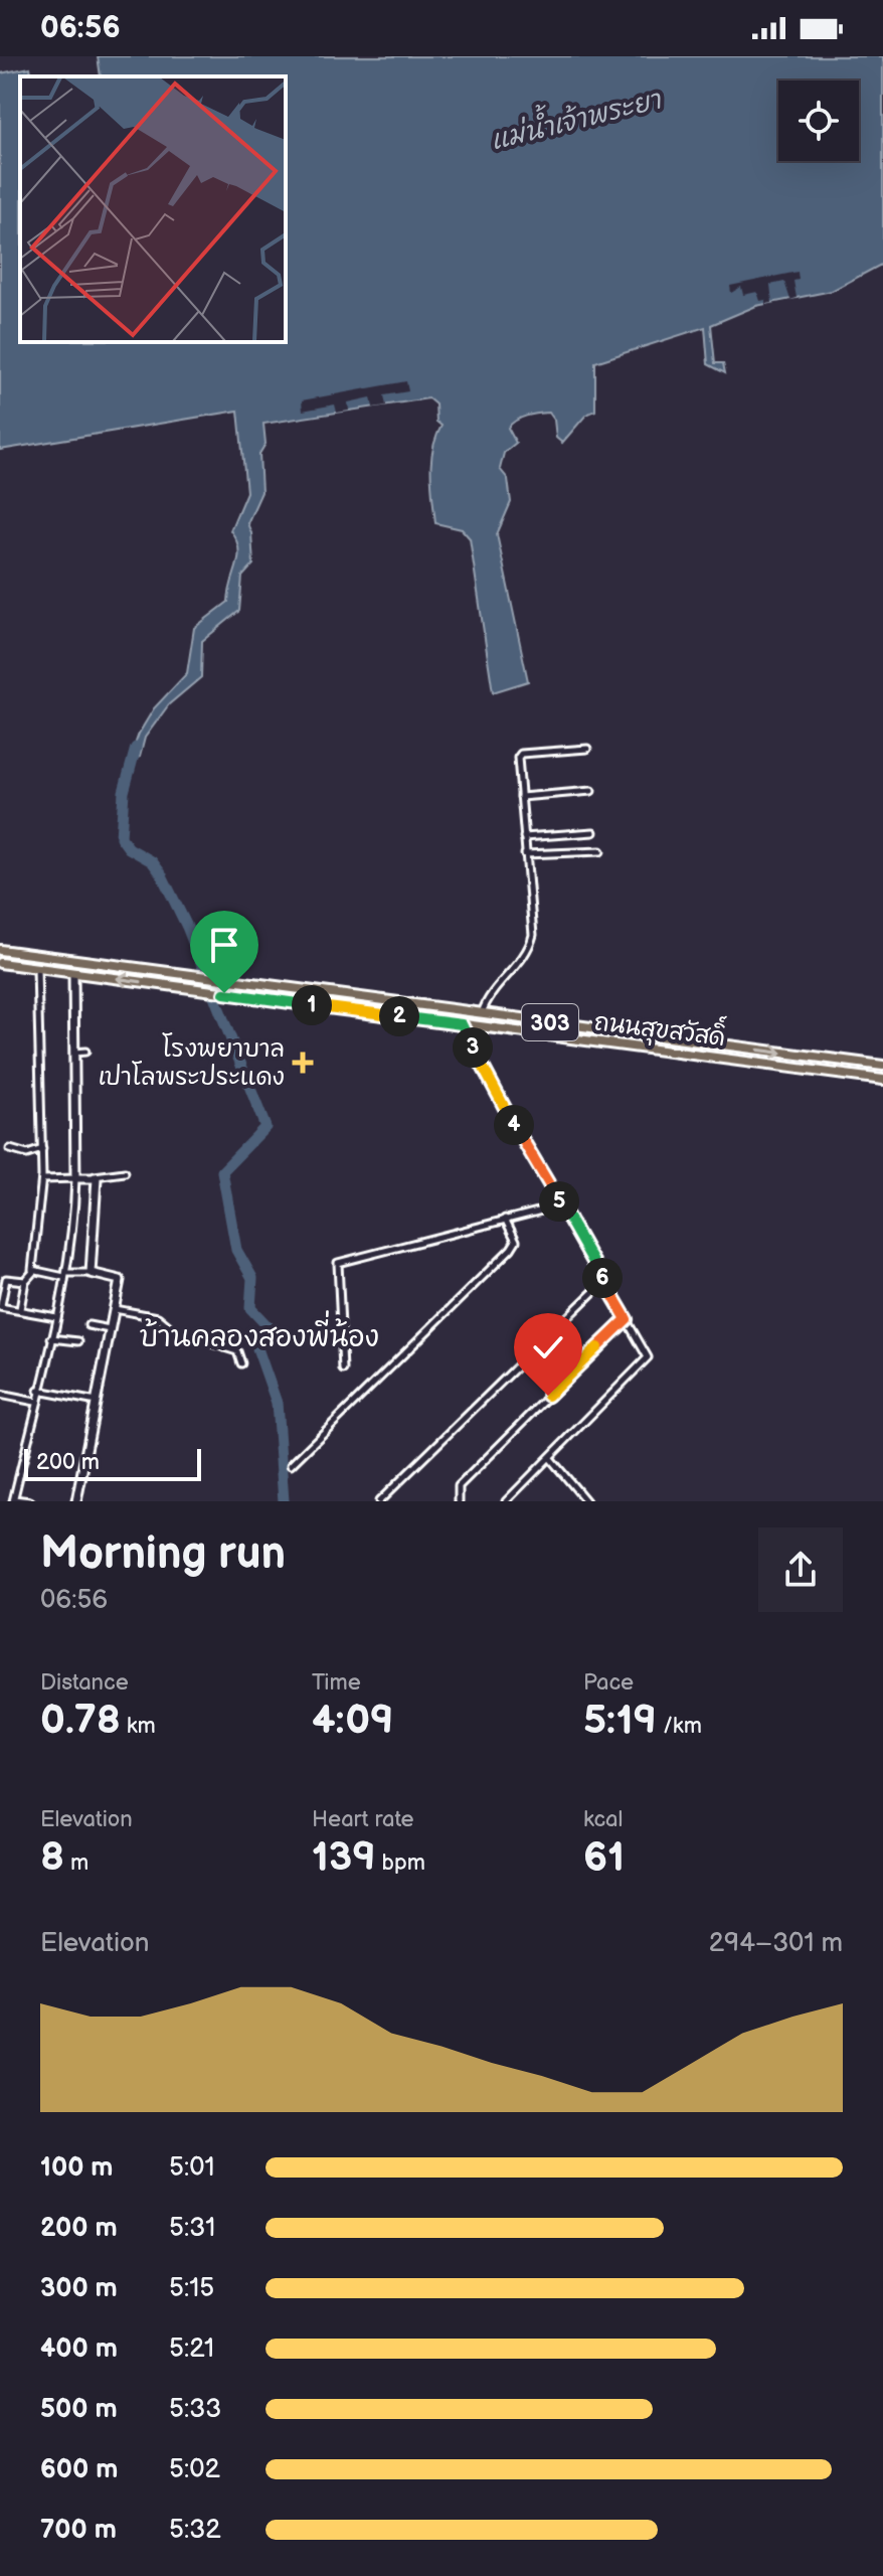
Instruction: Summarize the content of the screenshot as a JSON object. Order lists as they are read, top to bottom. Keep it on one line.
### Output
{"streets":{"main road":["303","ถนนสุขสวัสดิ์"]},"districts":["บ้านคลองสองพี่น้อง"],"water":["แม่น้ำเจ้าพระยา"],"places":{"health":["โรงพยาบาล เปาโลพระประแดง"]},"scale_bar":"200 m","page":{"status":"06:56","pins":["1","2","3","4","5","6"],"scale":"200 m","heading":["Morning run","06:56"],"stats":[["Distance","0.78 km"],["Time","4:09"],["Pace","5:19 /km"],["Elevation","8 m"],["Heart rate","139 bpm"],["kcal","61"]],"chart":["Elevation","294–301 m"],"list":[{"name":"100 m","note":"5:01"},{"name":"200 m","note":"5:31"},{"name":"300 m","note":"5:15"},{"name":"400 m","note":"5:21"},{"name":"500 m","note":"5:33"},{"name":"600 m","note":"5:02"},{"name":"700 m","note":"5:32"}]}}
